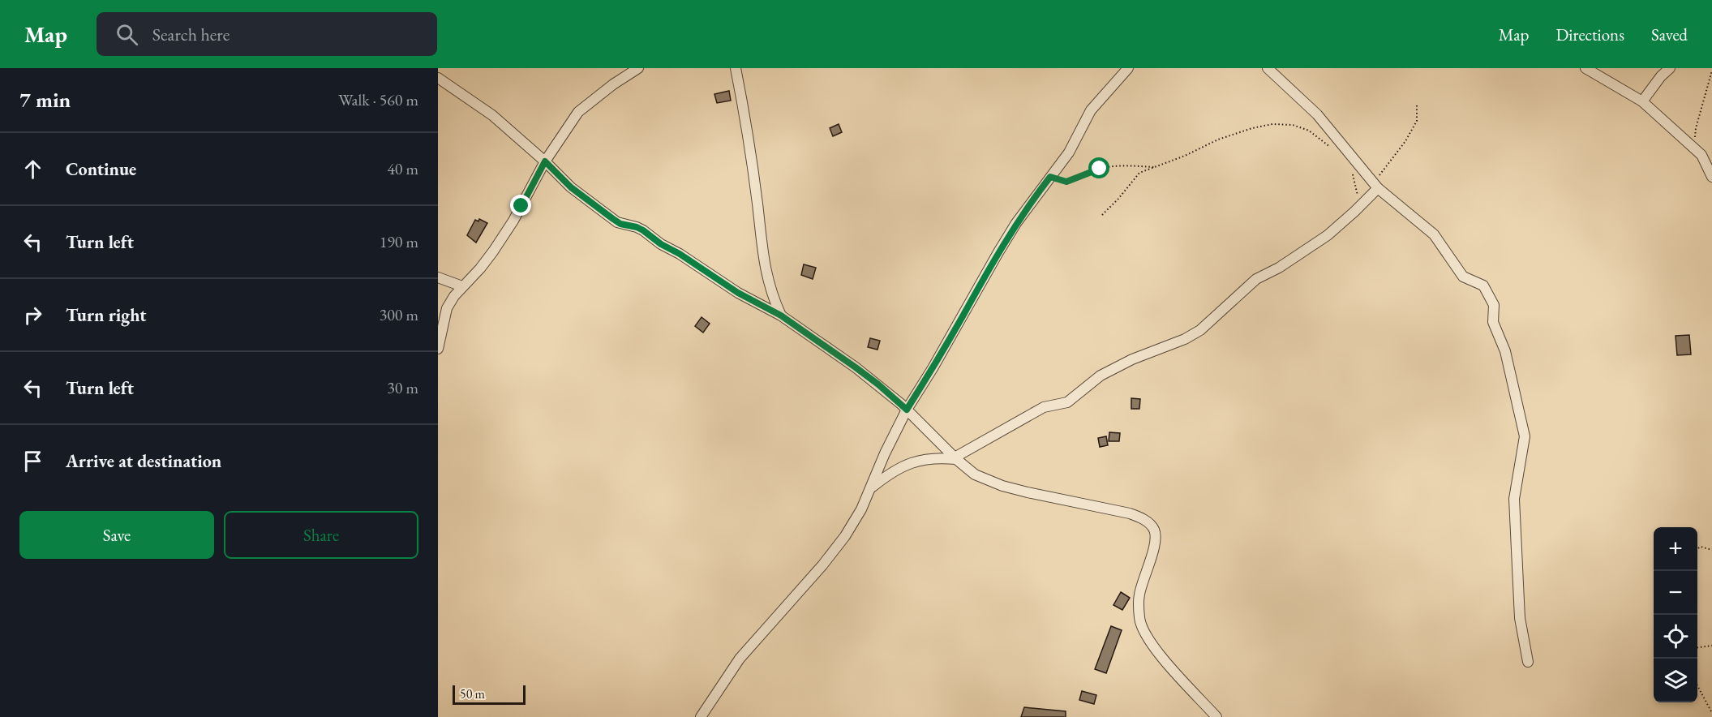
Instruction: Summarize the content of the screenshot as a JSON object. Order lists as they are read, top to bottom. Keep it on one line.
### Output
{"scale_bar":"50 m","page":{"header":"Map","search":"Search here","nav":["Map","Directions","Saved"],"heading":["7 min","Walk · 560 m"],"list":[["Continue","40 m"],["Turn left","190 m"],["Turn right","300 m"],["Turn left","30 m"],"Arrive at destination"],"buttons":["Save","Share"],"map_buttons":["+","−"],"scale":"50 m"}}
